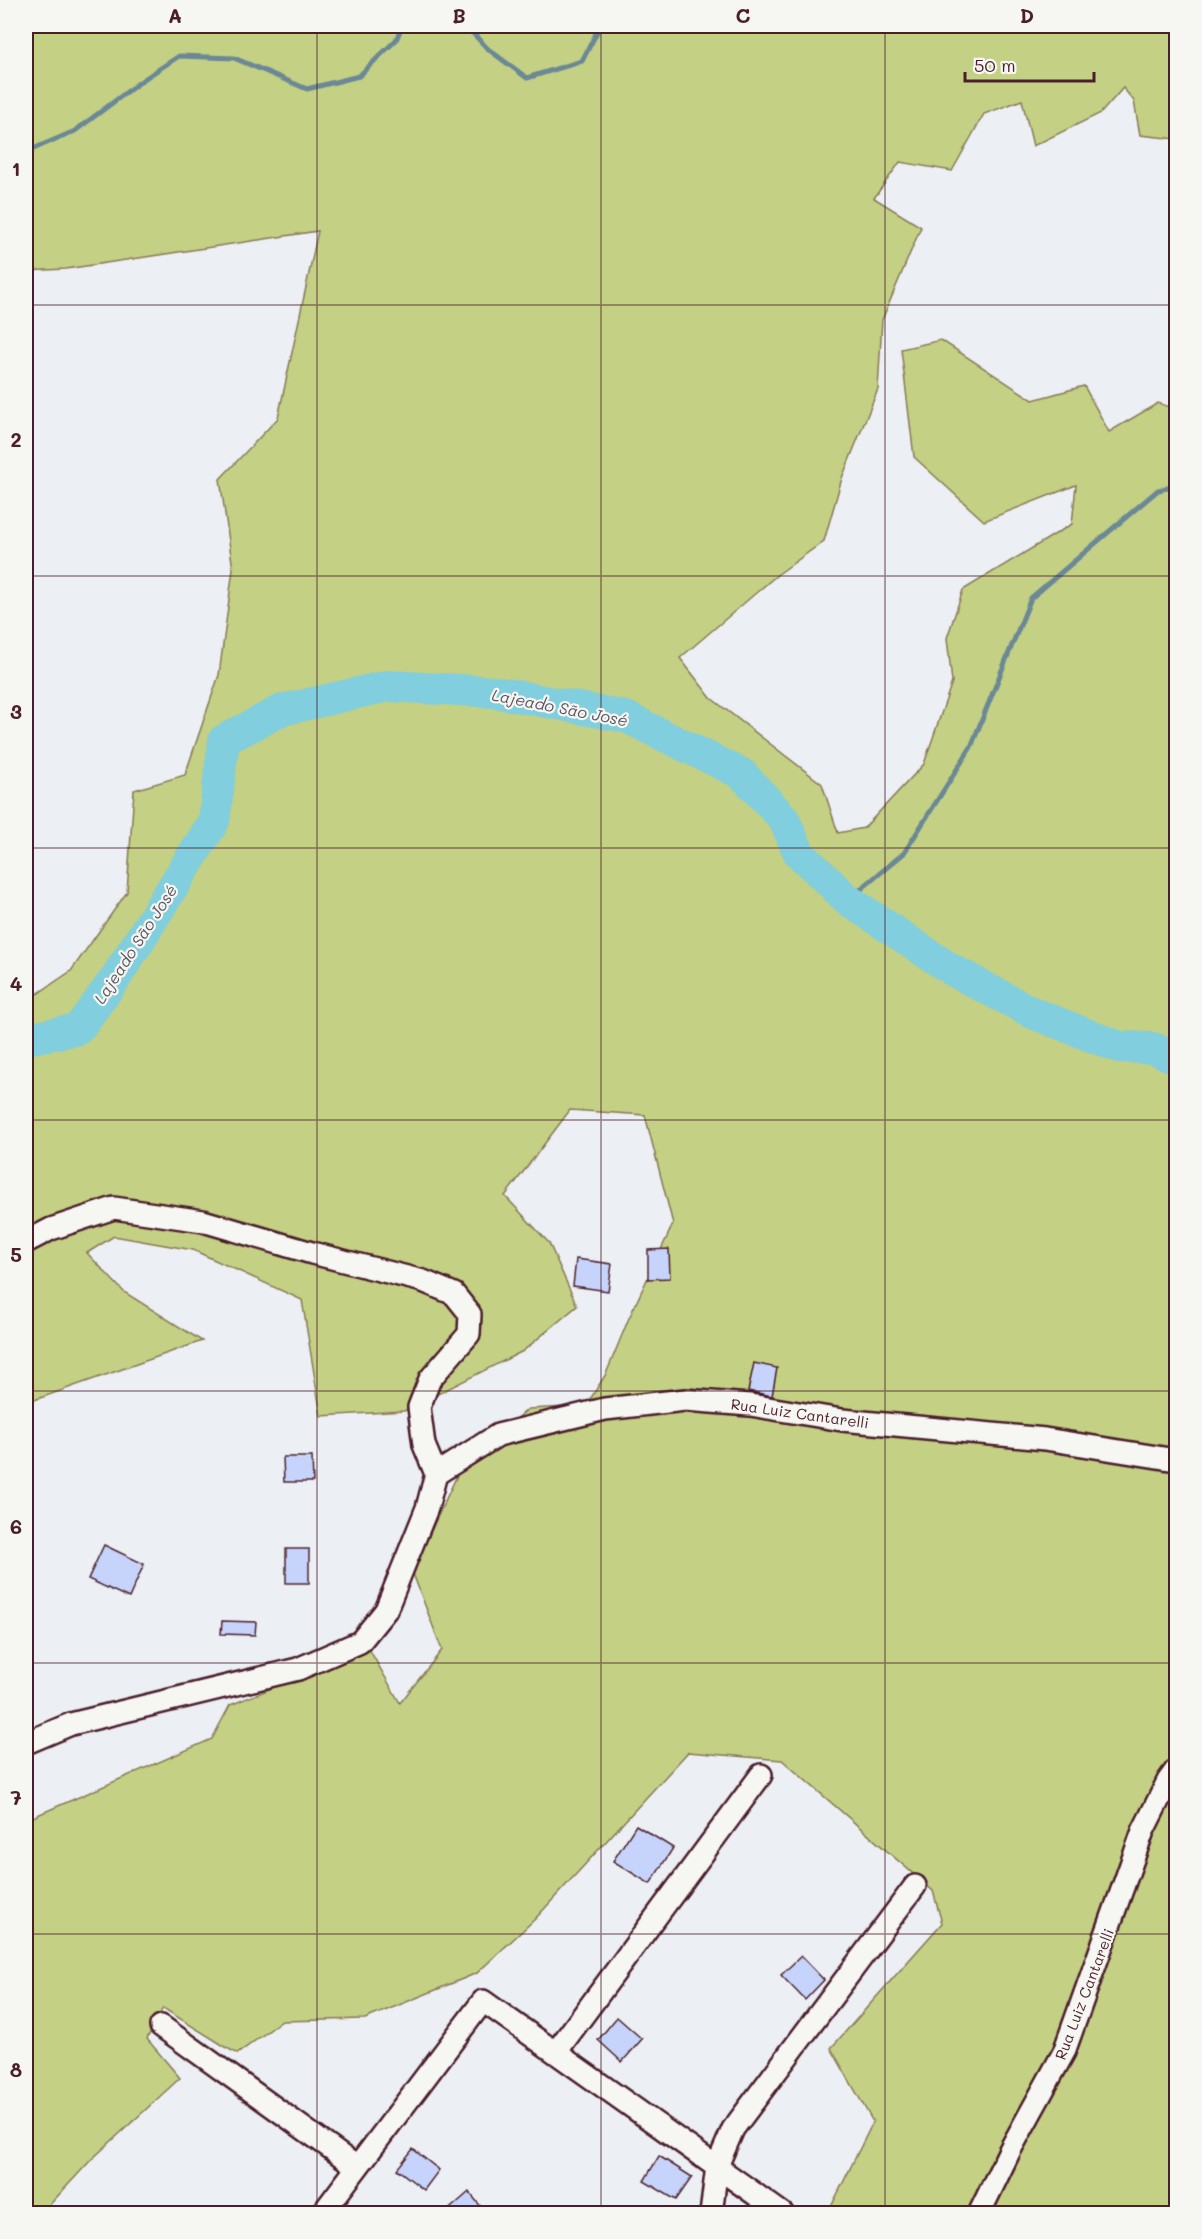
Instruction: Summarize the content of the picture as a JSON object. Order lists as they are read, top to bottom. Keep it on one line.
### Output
{"streets":{"street":["Rua Luiz Cantarelli"]},"water":["Lajeado São José"],"scale_bar":"50 m","grid":{"columns":["A","B","C","D"],"rows":["1","2","3","4","5","6","7","8"]}}
